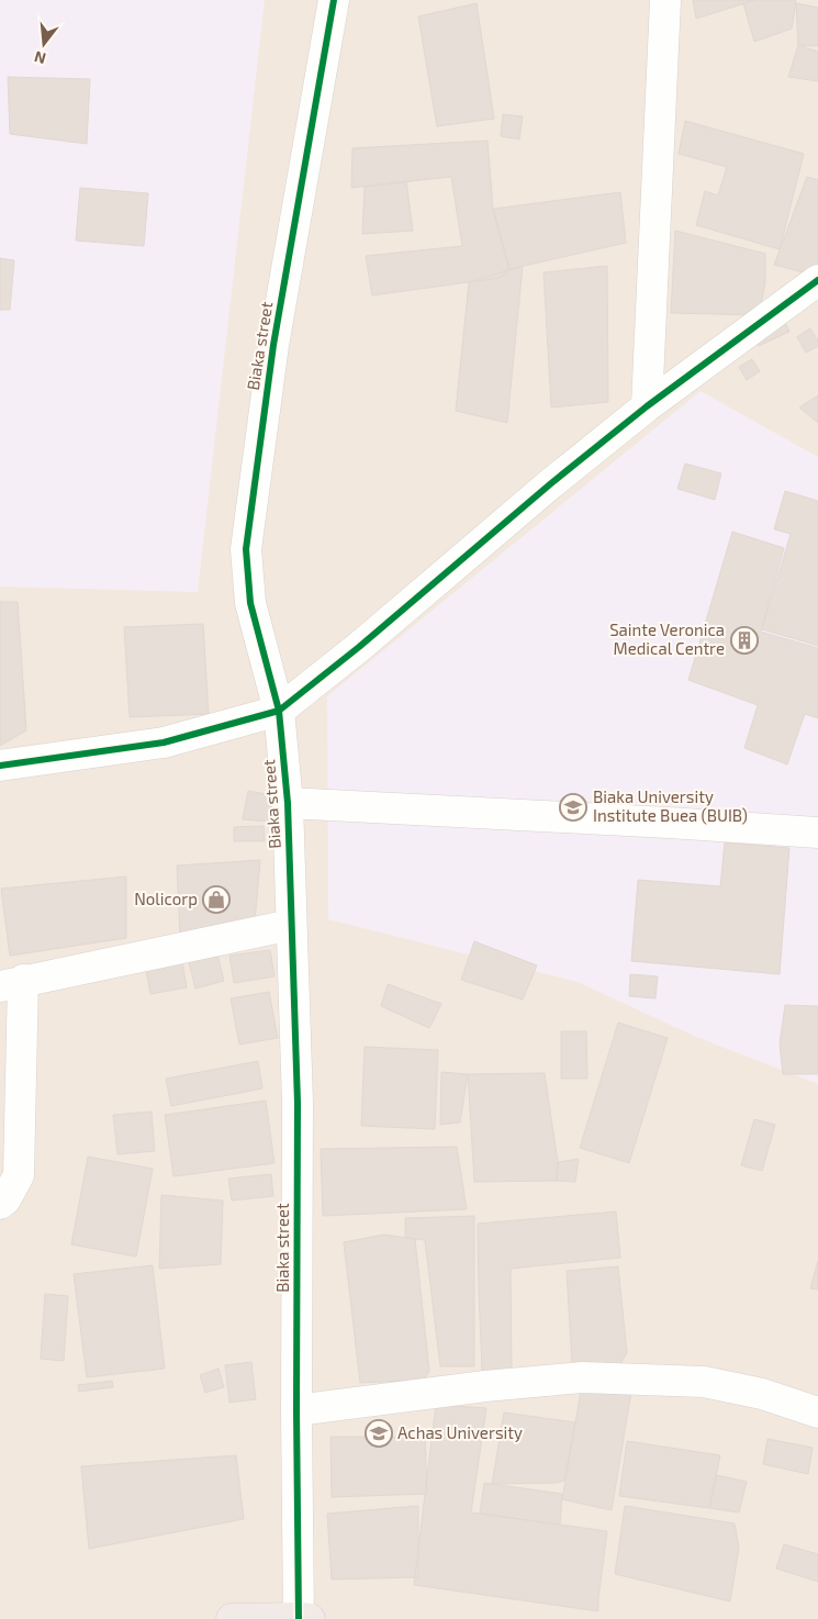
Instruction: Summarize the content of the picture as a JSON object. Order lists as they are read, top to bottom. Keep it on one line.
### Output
{"streets":{"street":["Biaka street"]},"places":{"building":["Sainte Veronica Medical Centre"],"school or university":["Biaka University Institute Buea (BUIB)","Achas University"],"shop":["Nolicorp"]},"north":"bottom"}
